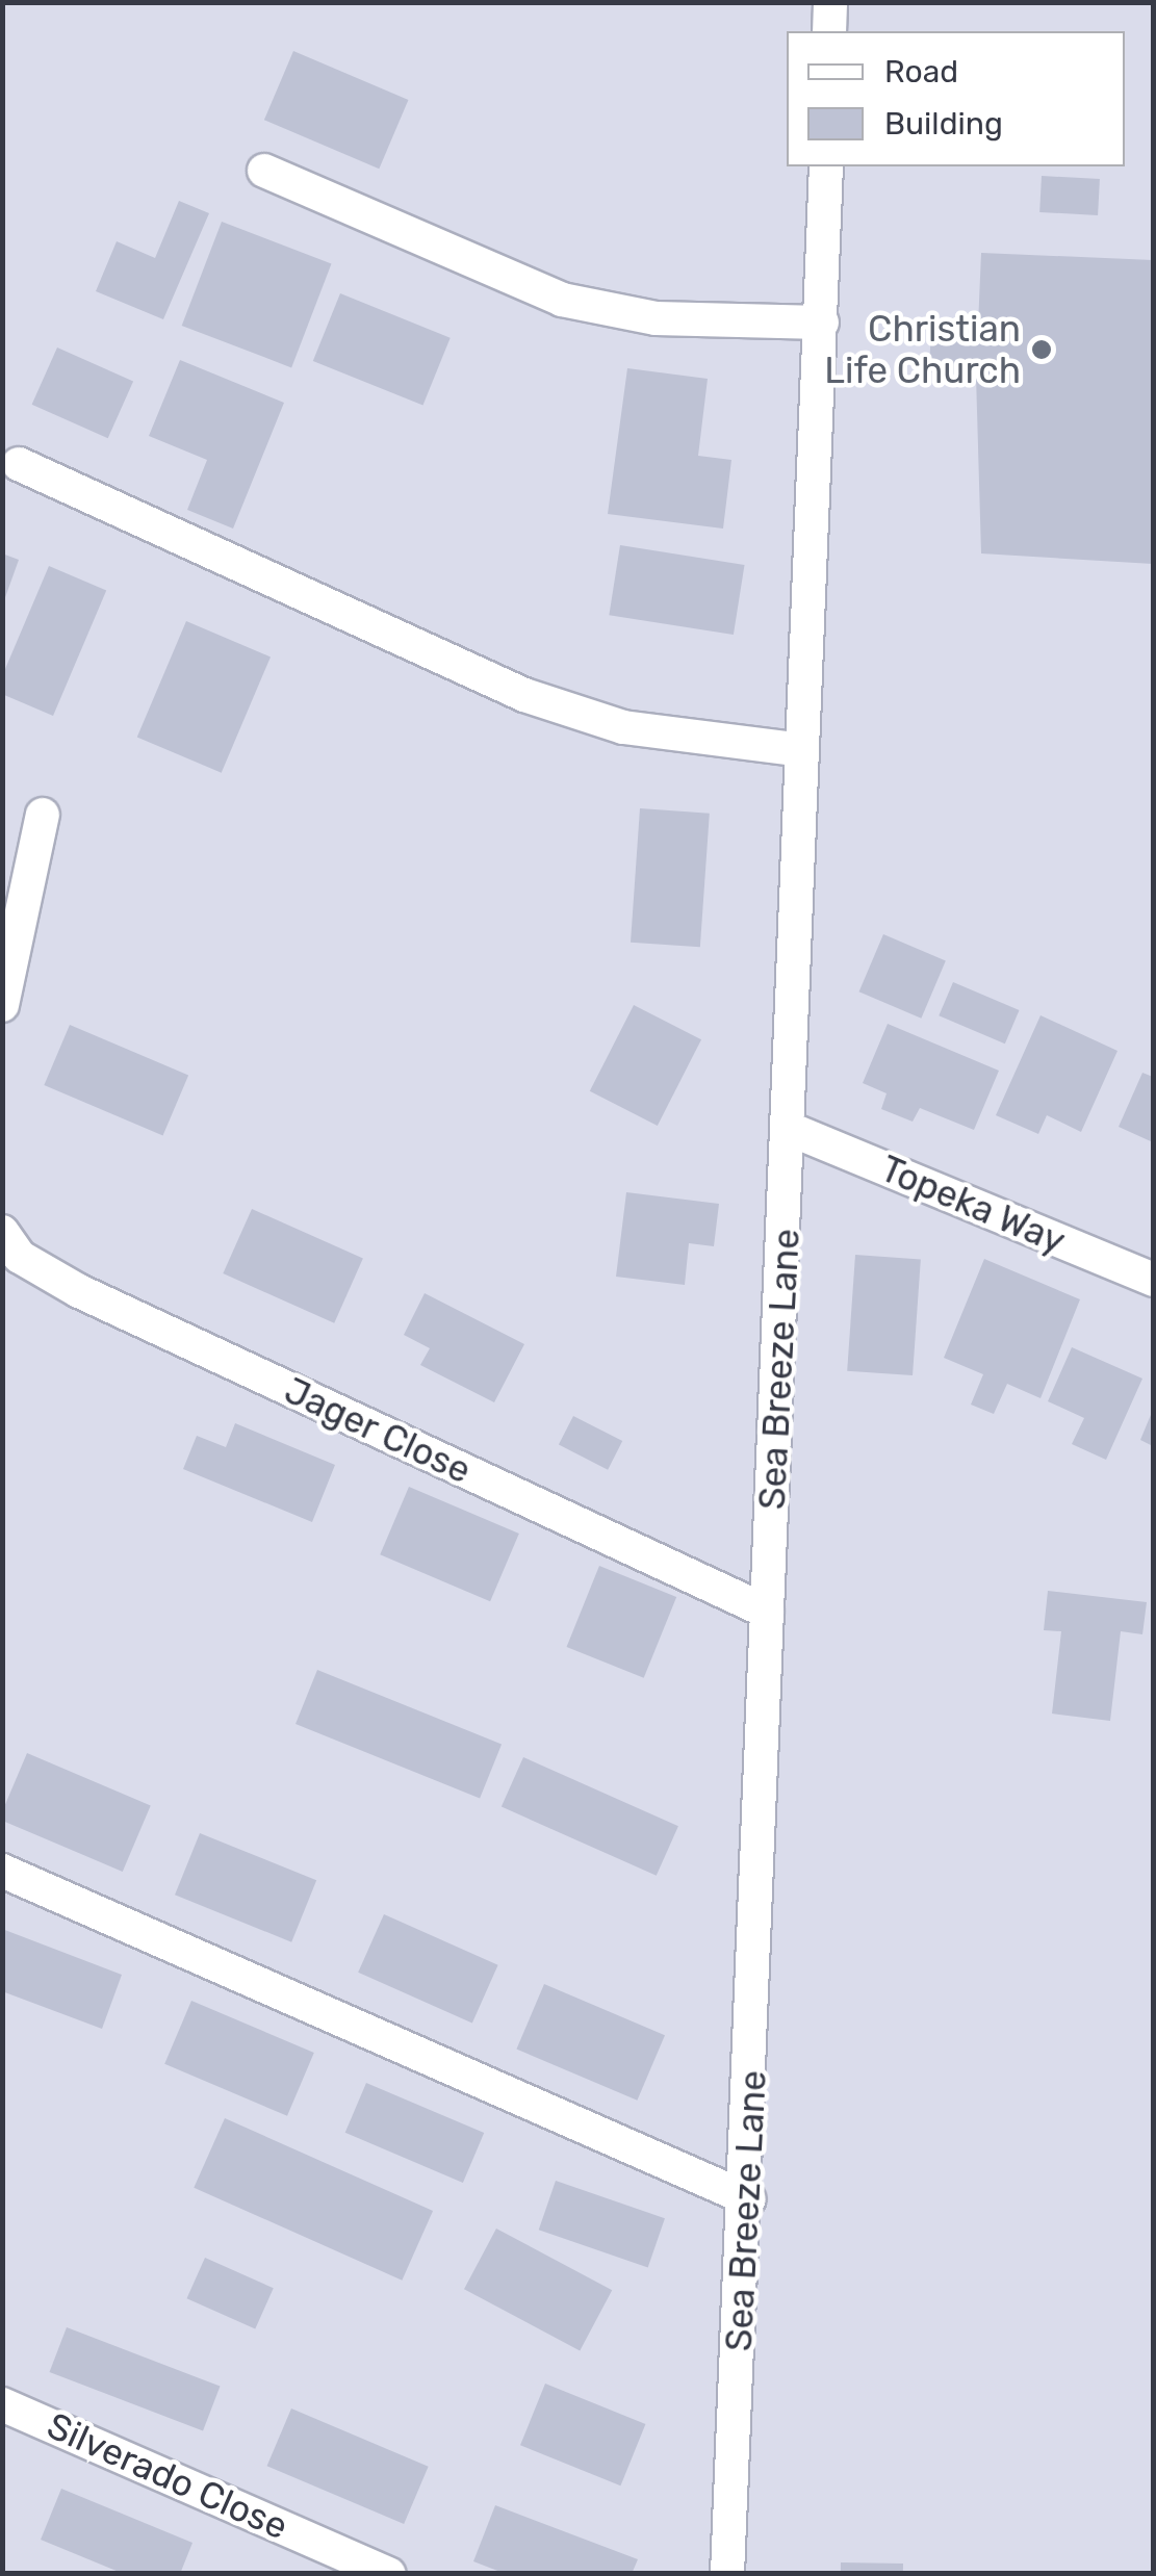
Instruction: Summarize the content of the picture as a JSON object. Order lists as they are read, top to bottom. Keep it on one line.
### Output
{"streets":{"street":["Topeka Way","Sea Breeze Lane","Jager Close","Silverado Close"]},"crossings":[["Topeka Way","Sea Breeze Lane"],["Sea Breeze Lane","Jager Close"]],"places":["Christian Life Church"],"legend":["Road","Building"]}
